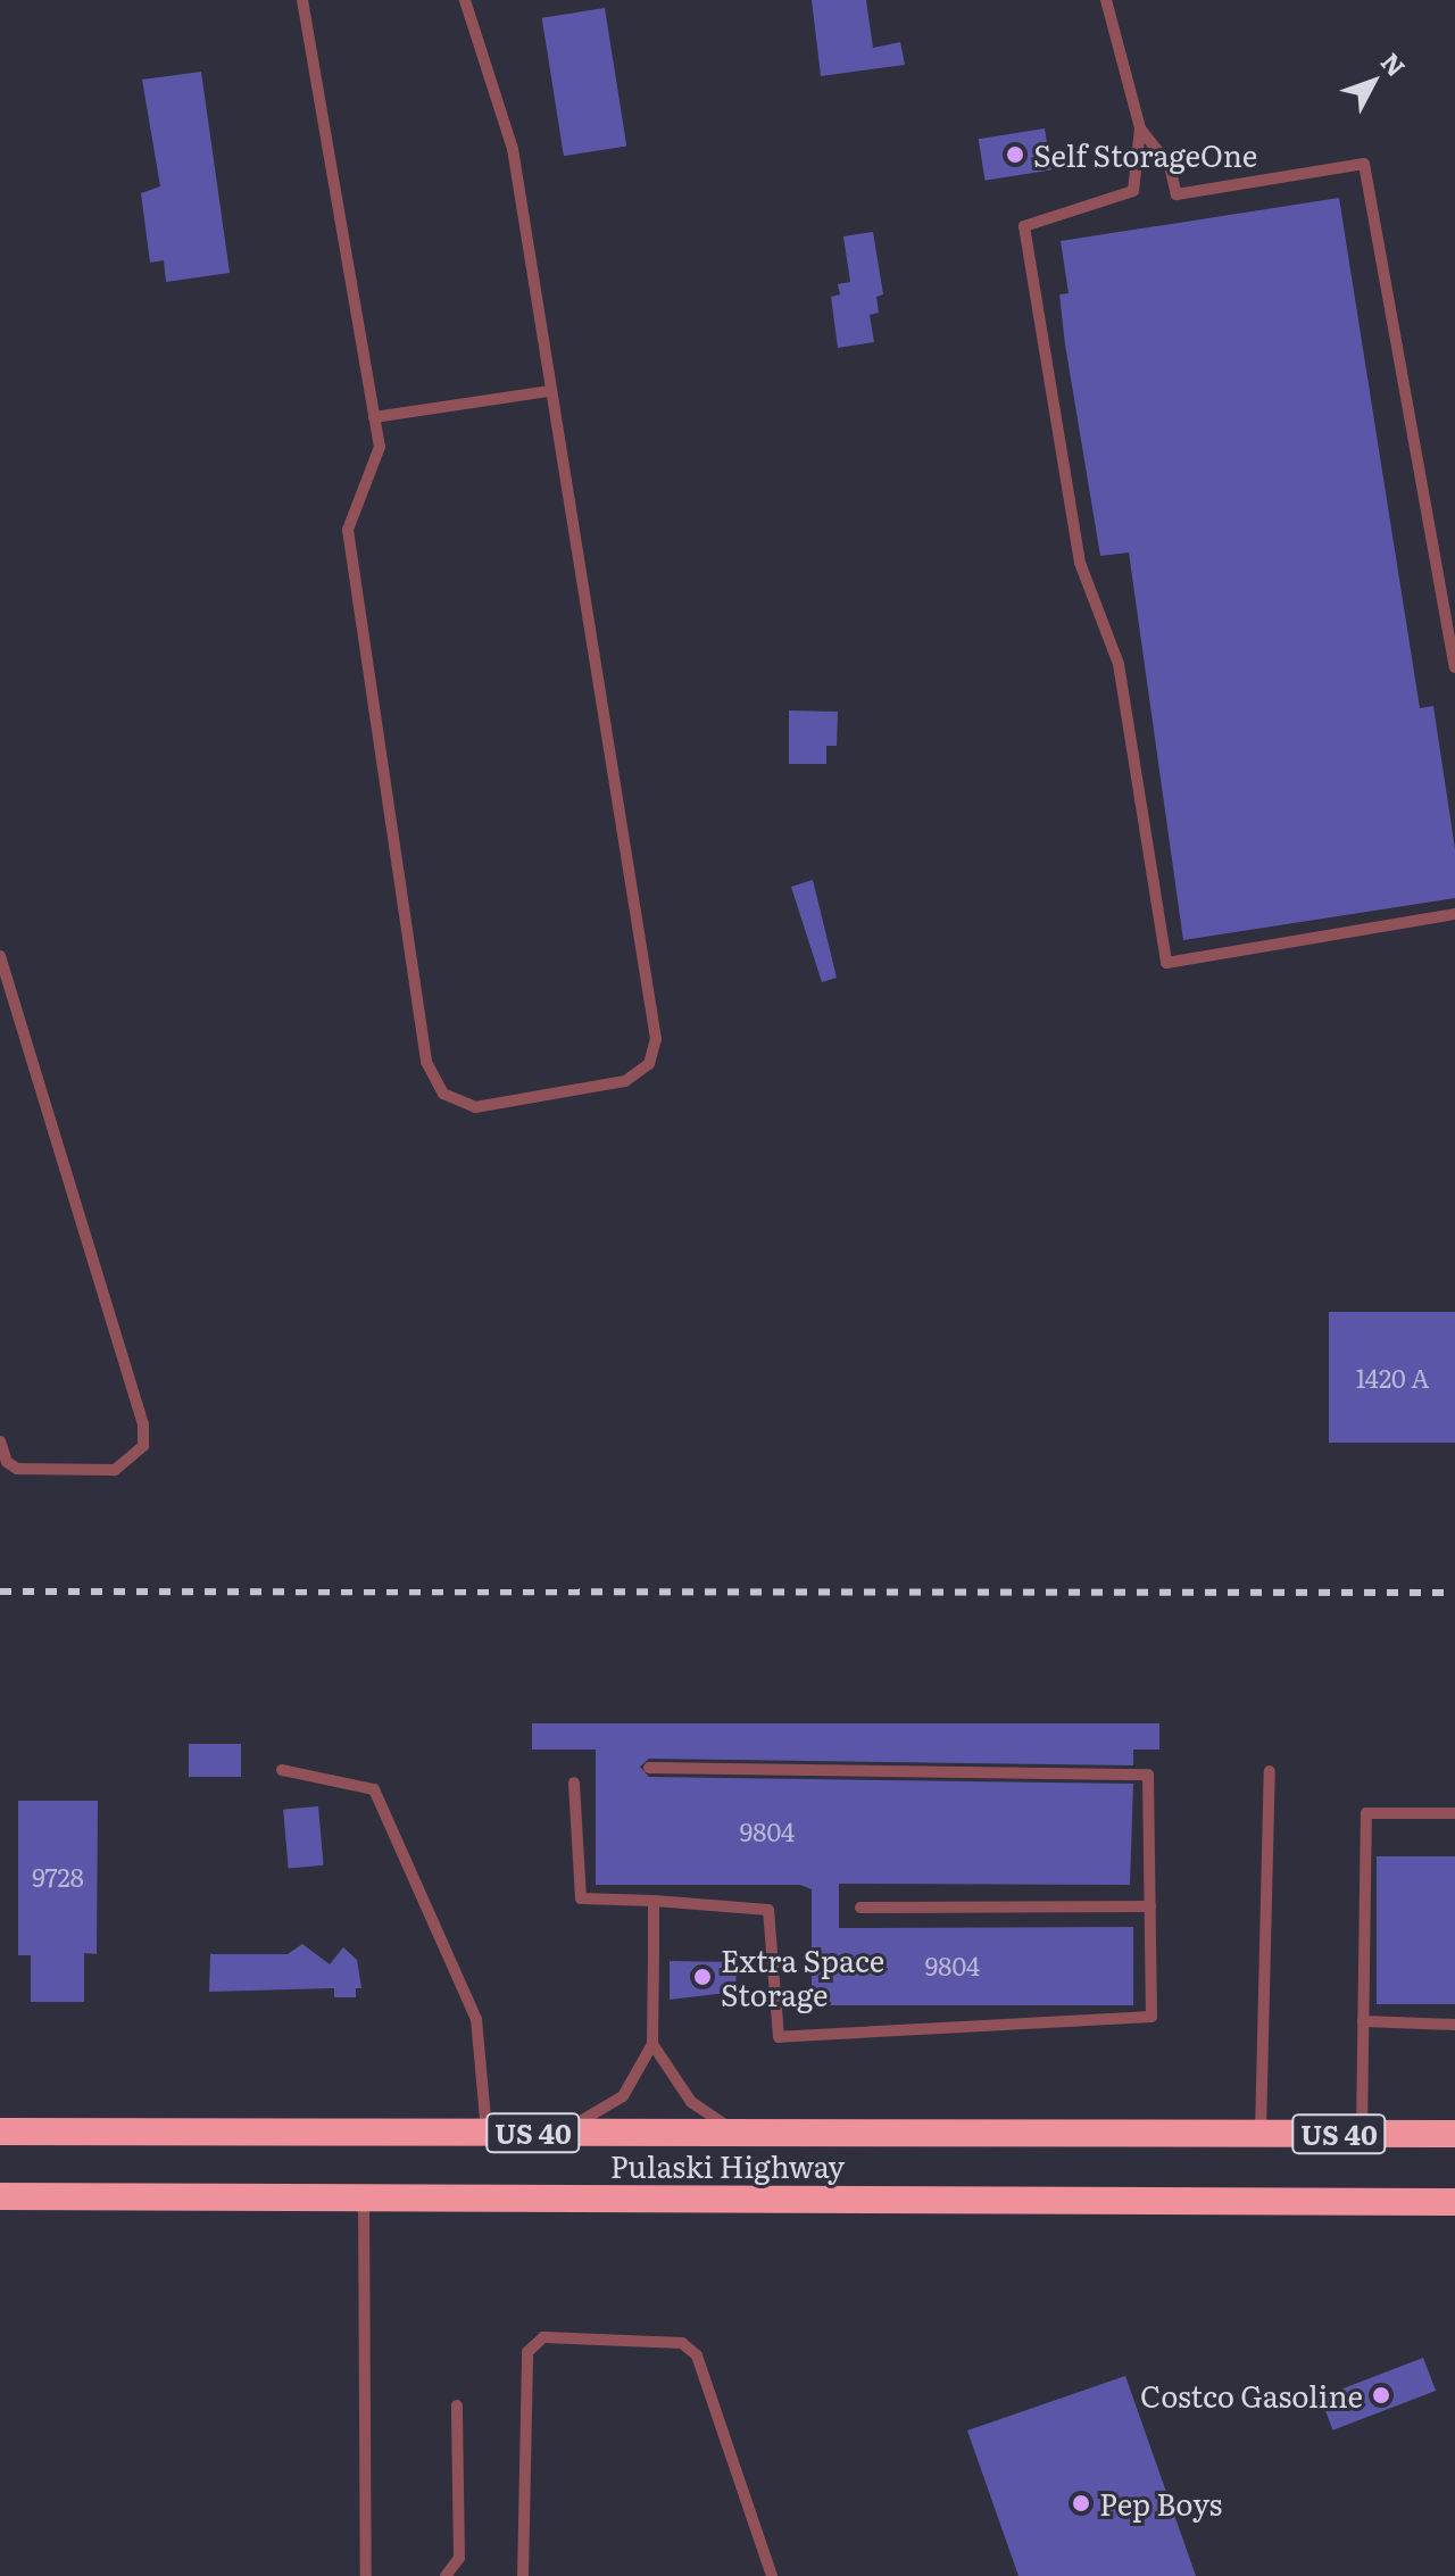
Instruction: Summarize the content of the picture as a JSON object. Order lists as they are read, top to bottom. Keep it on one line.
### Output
{"streets":{"highway":["US 40","Pulaski Highway"]},"places":["Self StorageOne","Extra Space Storage","Costco Gasoline","Pep Boys"],"house_numbers":["1420 A","9804","9728","9804"],"north":"top right"}
